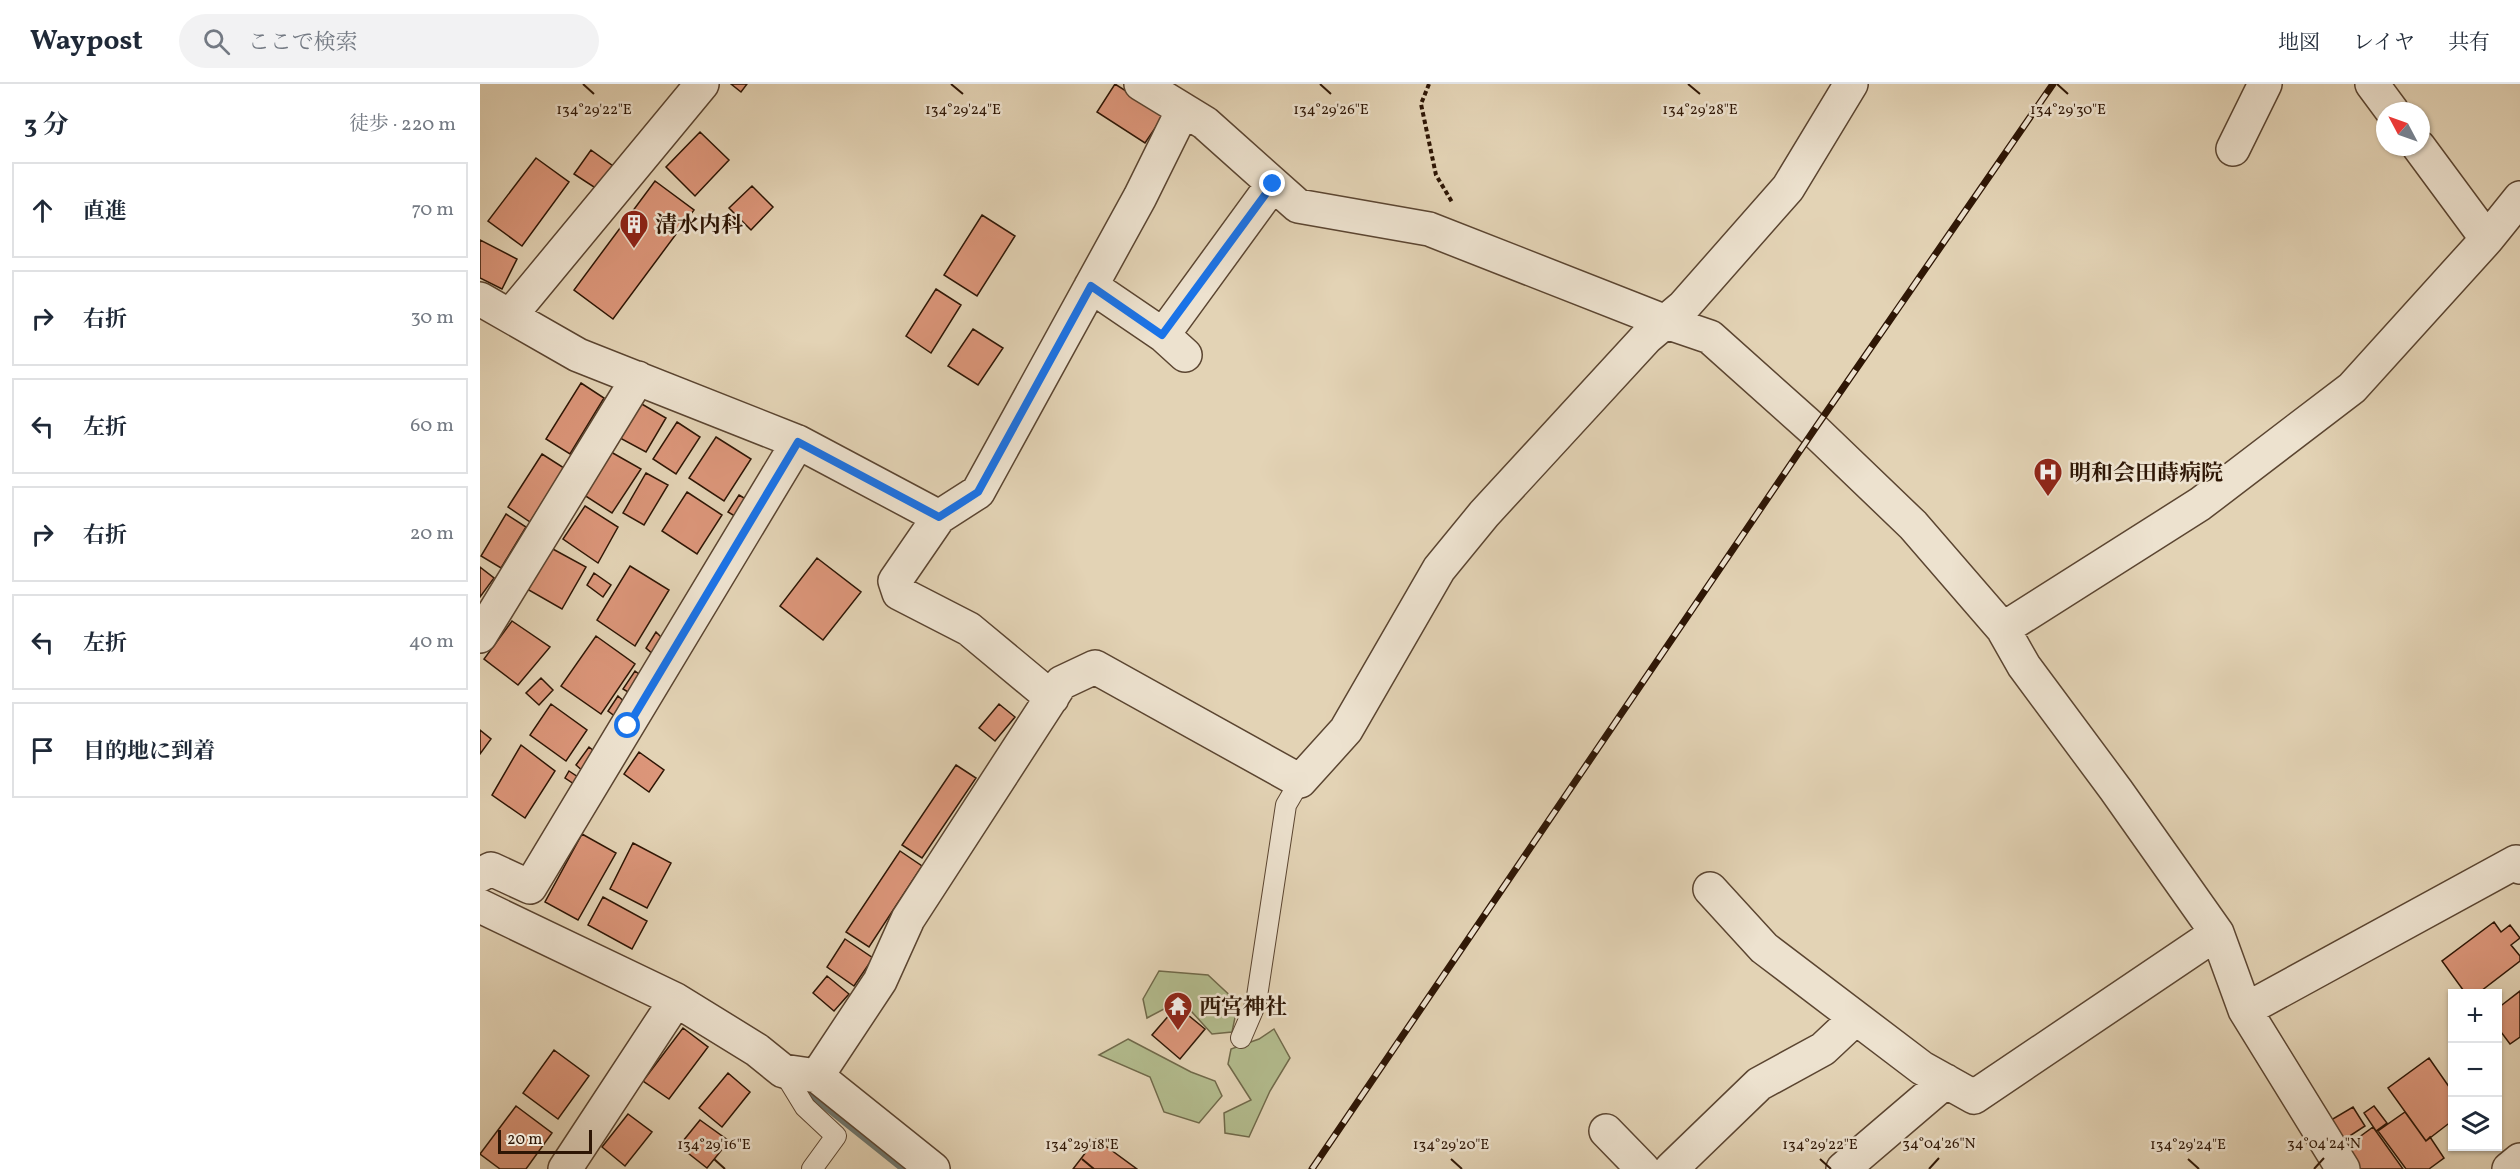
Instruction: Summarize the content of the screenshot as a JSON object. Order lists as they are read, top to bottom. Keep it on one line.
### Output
{"places":{"building":["清水内科"],"hospital":["明和会田蒔病院"],"temple":["西宮神社"]},"scale_bar":"20 m","north":"top left","page":{"header":"Waypost","search":"ここで検索","nav":["地図","レイヤ","共有"],"heading":["3 分","徒歩 · 220 m"],"list":[["直進","70 m"],["右折","30 m"],["左折","60 m"],["右折","20 m"],["左折","40 m"],"目的地に到着"],"map_buttons":["+","−"],"scale":"20 m"},"coordinates":["134°29'30\"E","134°29'22\"E","134°29'24\"E","134°29'26\"E","134°29'28\"E","34°04'26\"N","34°04'24\"N","134°29'16\"E","134°29'18\"E","134°29'20\"E"]}
